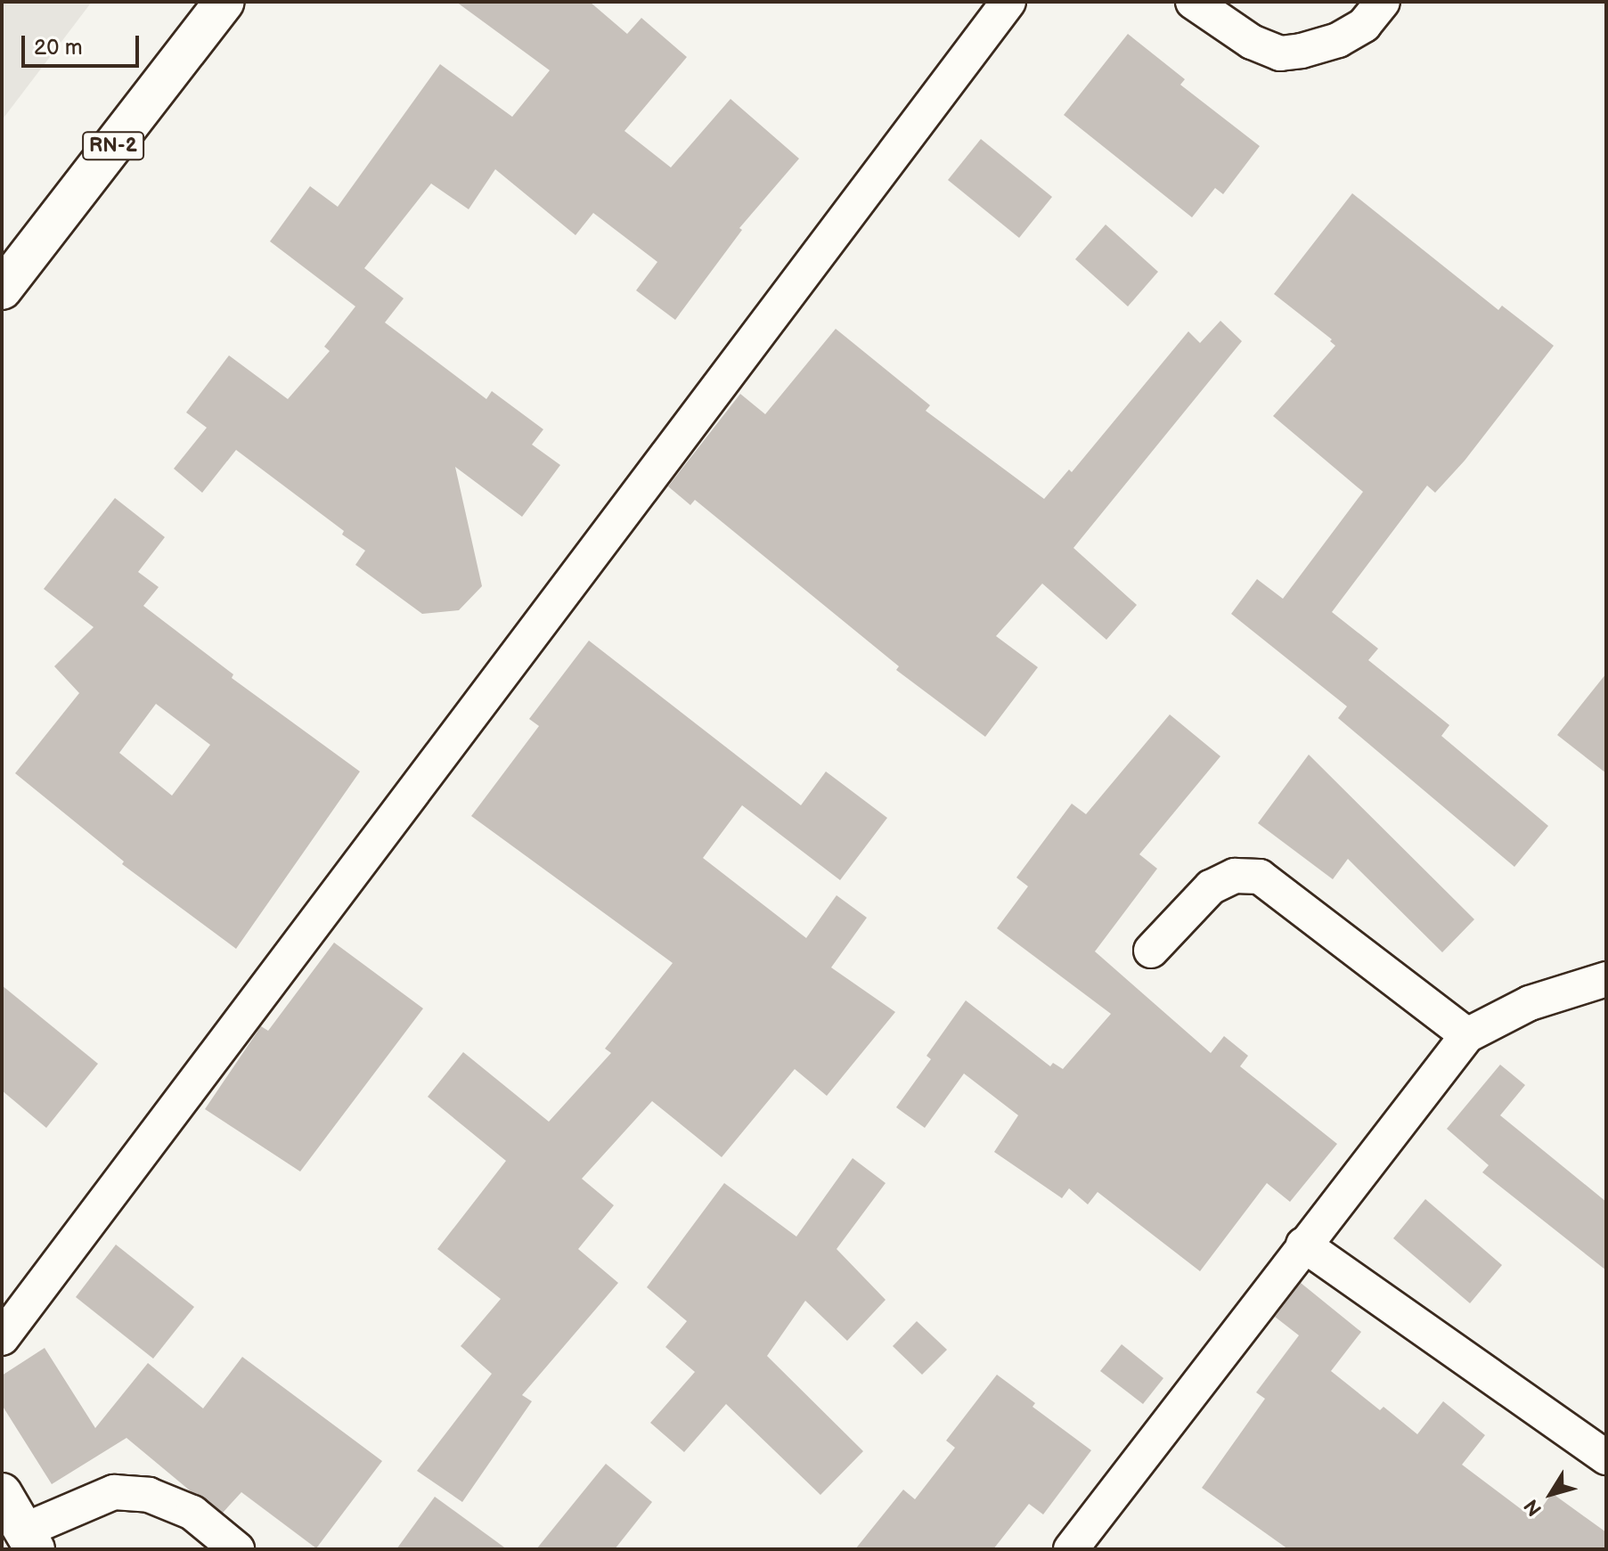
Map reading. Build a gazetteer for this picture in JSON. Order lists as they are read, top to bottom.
{
  "streets": {
    "main road": ["RN-2"]
  },
  "scale_bar": "20 m",
  "north": "bottom left"
}
